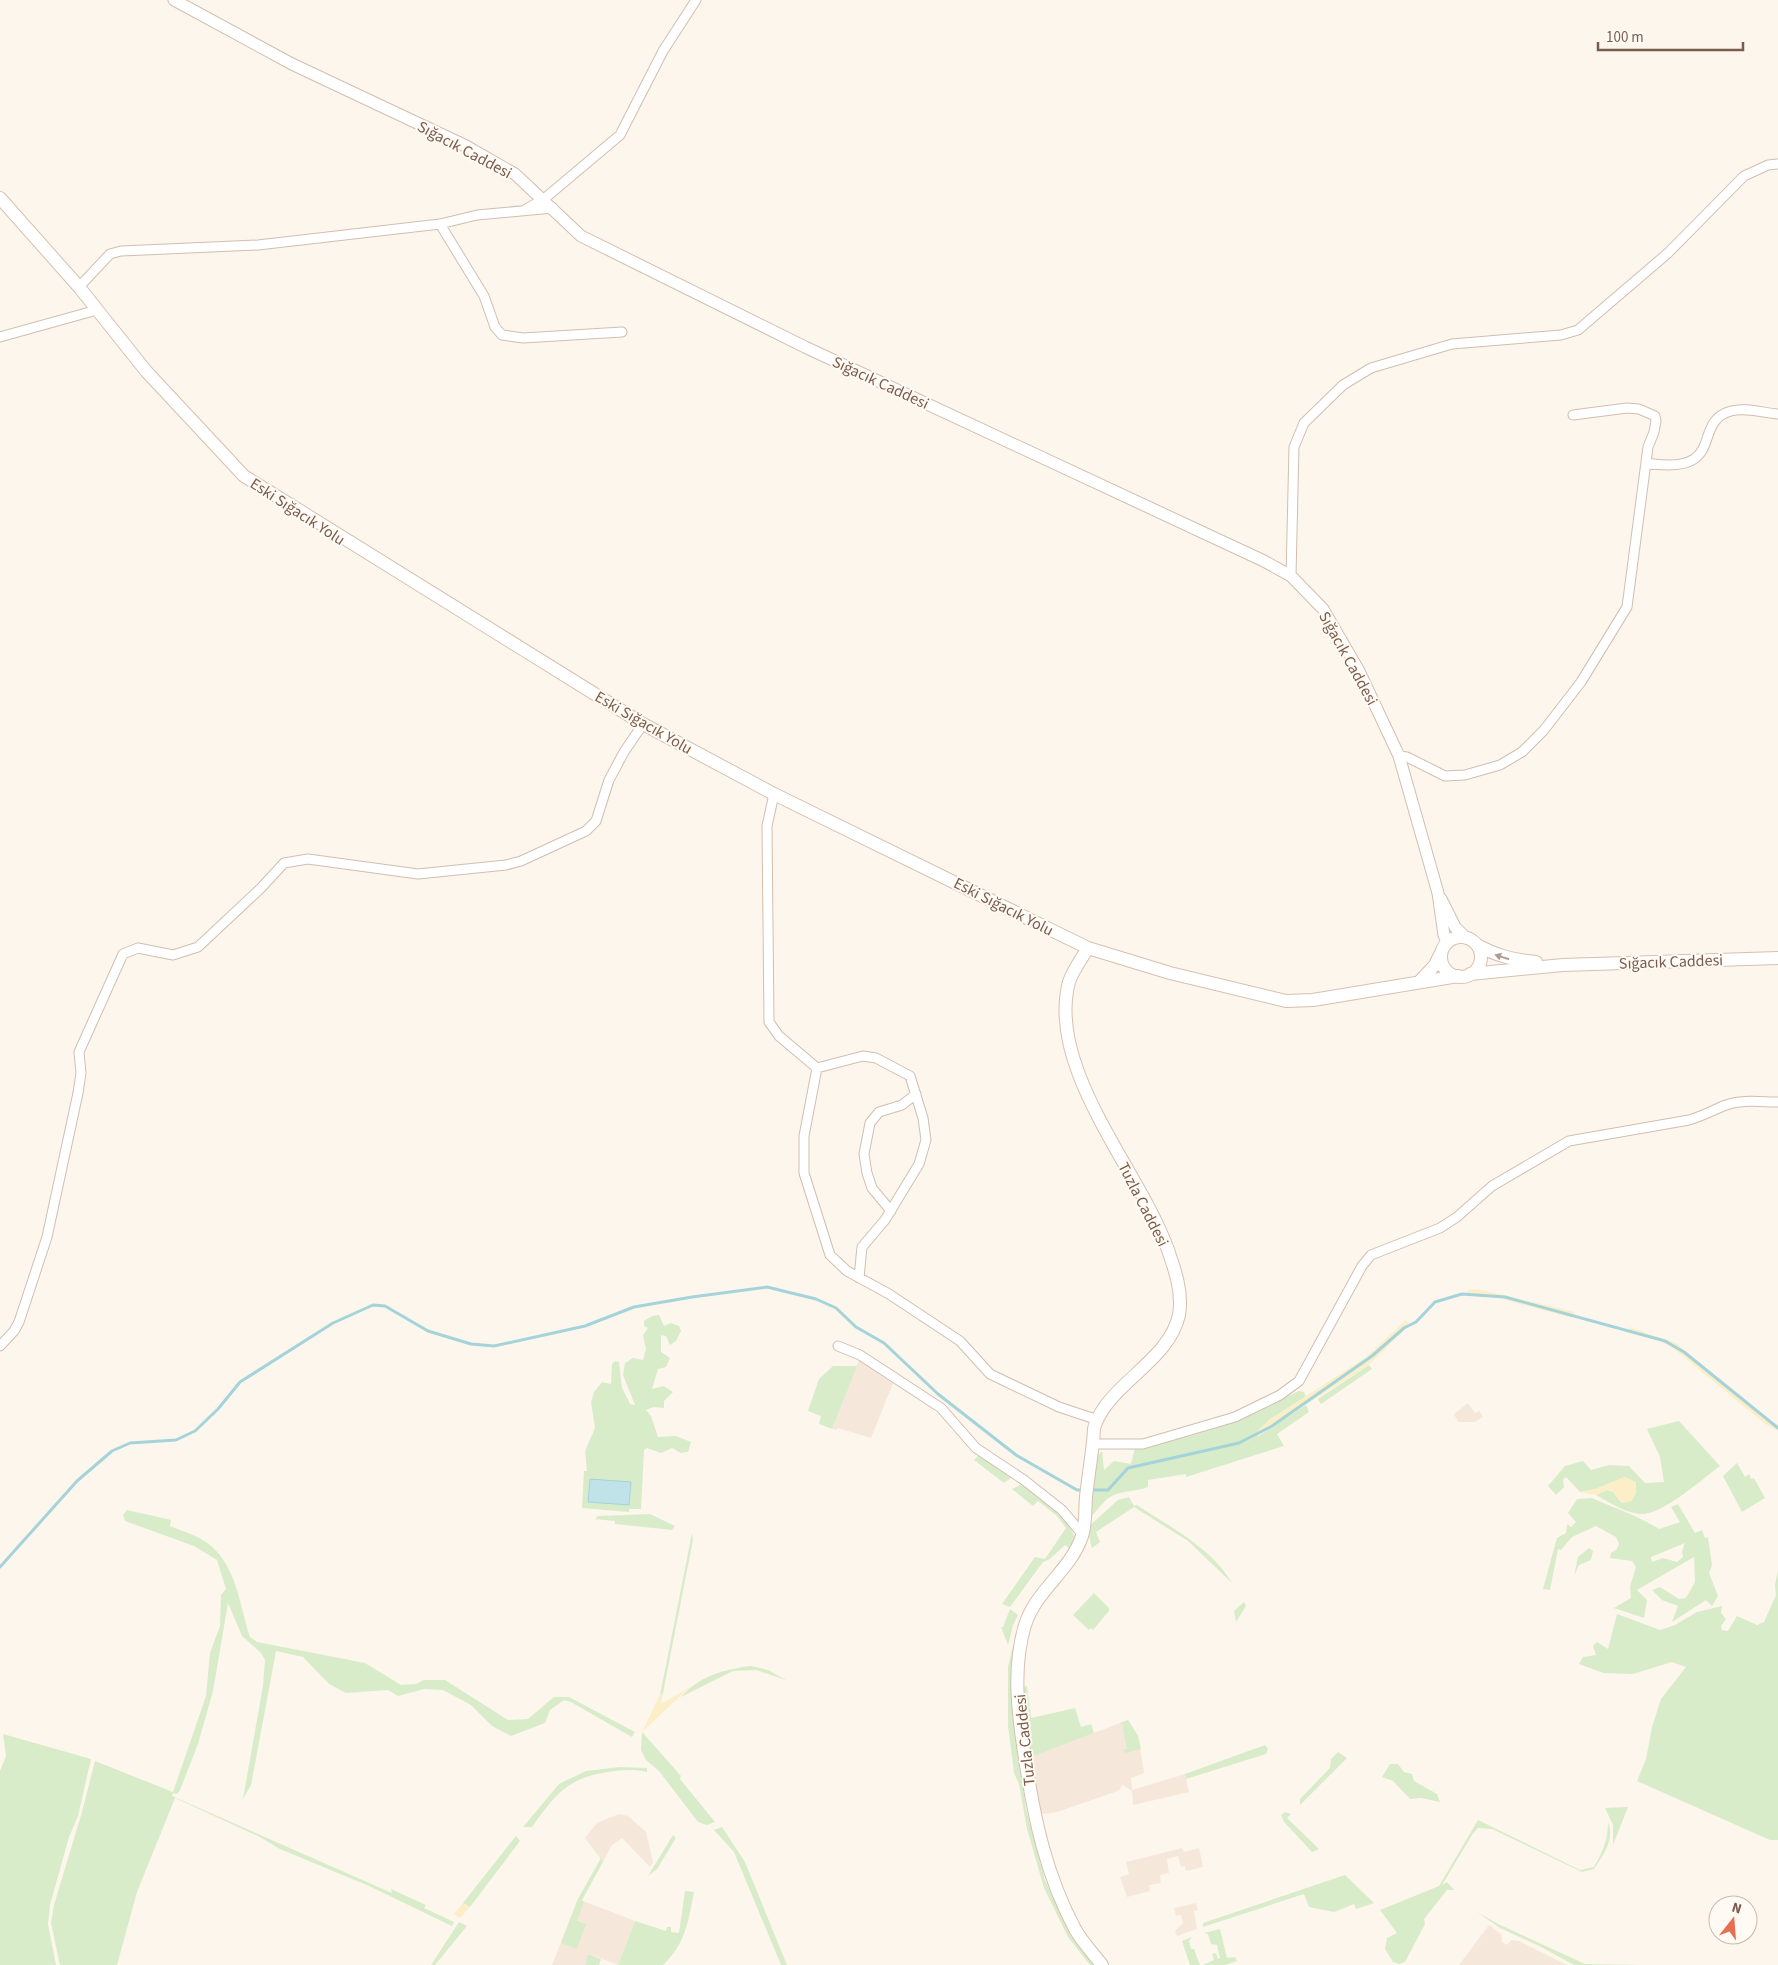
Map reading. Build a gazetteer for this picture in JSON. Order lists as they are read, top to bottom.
{
  "streets": {
    "main road": ["Sığacık Caddesi", "Eski Sığacık Yolu", "Tuzla Caddesi"]
  },
  "crossings": [
    ["Sığacık Caddesi", "Eski Sığacık Yolu"],
    ["Eski Sığacık Yolu", "Tuzla Caddesi"]
  ],
  "scale_bar": "100 m",
  "north": "top"
}
